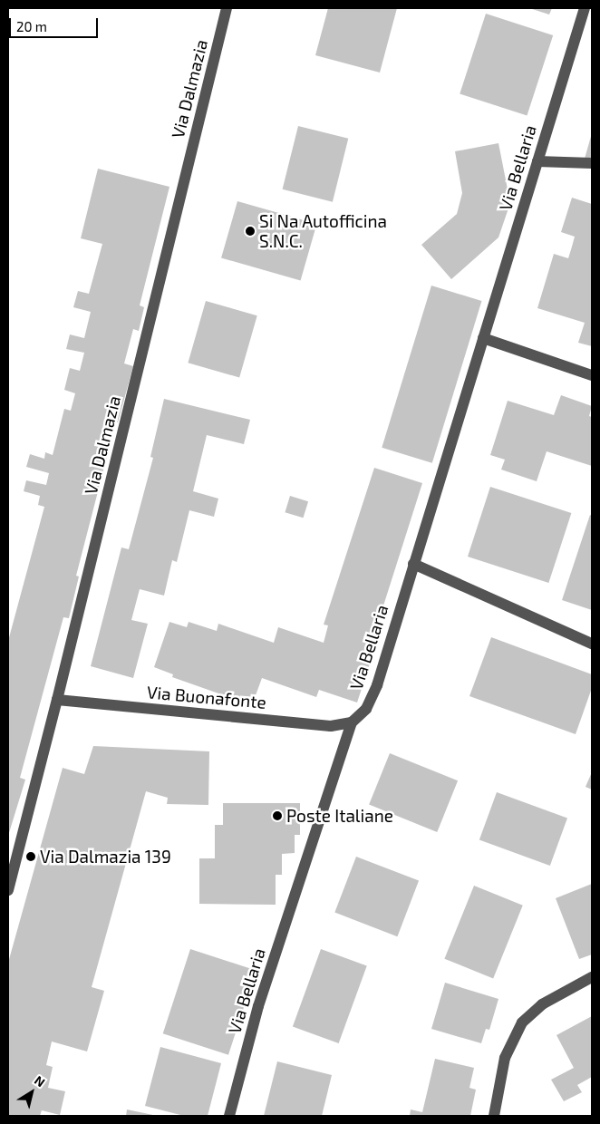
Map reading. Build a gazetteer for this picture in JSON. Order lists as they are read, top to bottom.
{
  "streets": {
    "street": ["Via Dalmazia", "Via Bellaria", "Via Buonafonte"]
  },
  "crossings": [
    ["Via Dalmazia", "Via Buonafonte"],
    ["Via Bellaria", "Via Buonafonte"]
  ],
  "places": ["Si Na Autofficina S.N.C.", "Poste Italiane", "Via Dalmazia 139"],
  "scale_bar": "20 m",
  "north": "top right"
}
